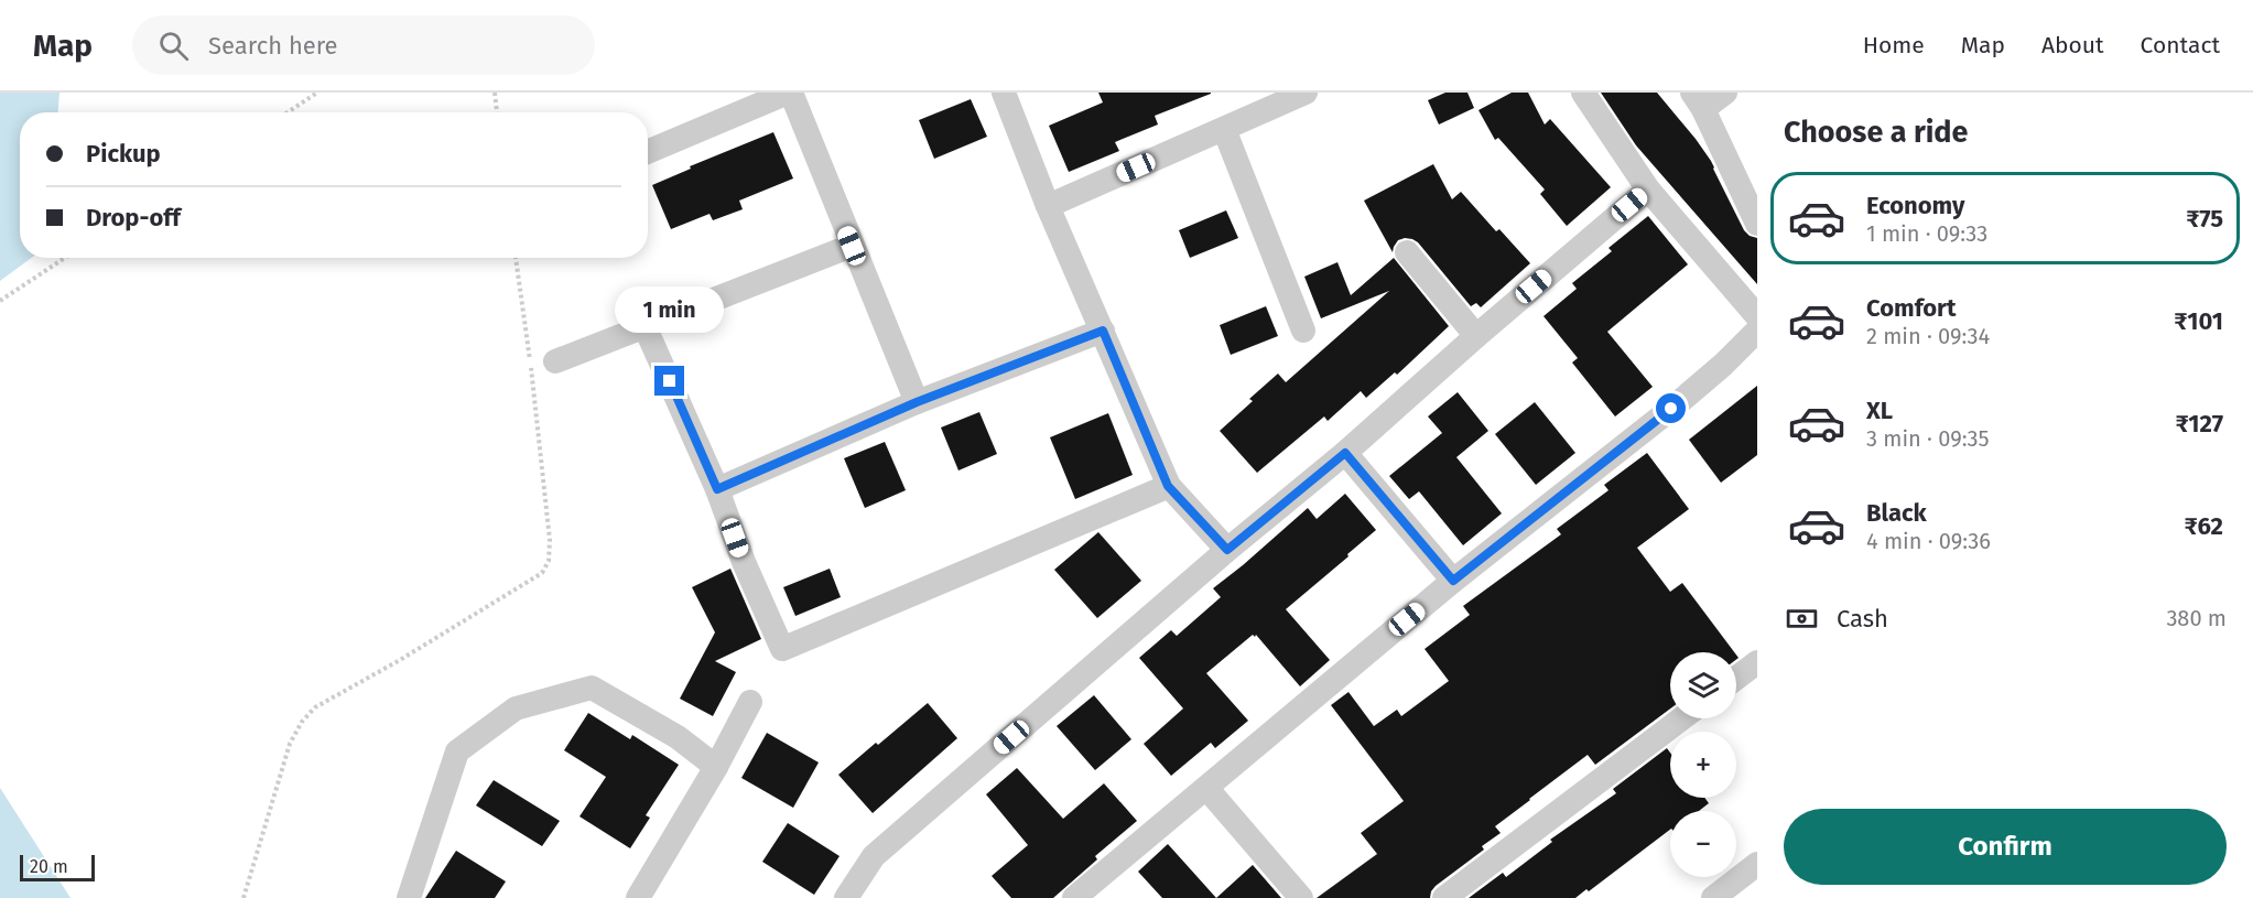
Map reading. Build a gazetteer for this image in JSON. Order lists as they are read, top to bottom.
{
  "scale_bar": "20 m",
  "page": {
    "header": "Map",
    "search": "Search here",
    "nav": [
      "Home",
      "Map",
      "About",
      "Contact"
    ],
    "heading": "Choose a ride",
    "banner": ["Pickup", "Drop-off"],
    "list": [
      {
        "name": "Economy",
        "note": "1 min · 09:33",
        "value": "₹75"
      },
      {
        "name": "Comfort",
        "note": "2 min · 09:34",
        "value": "₹101"
      },
      {
        "name": "XL",
        "note": "3 min · 09:35",
        "value": "₹127"
      },
      {
        "name": "Black",
        "note": "4 min · 09:36",
        "value": "₹62"
      }
    ],
    "bubble": "1 min",
    "pay": ["Cash", "380 m"],
    "map_buttons": ["+", "−"],
    "buttons": "Confirm",
    "scale": "20 m"
  }
}
